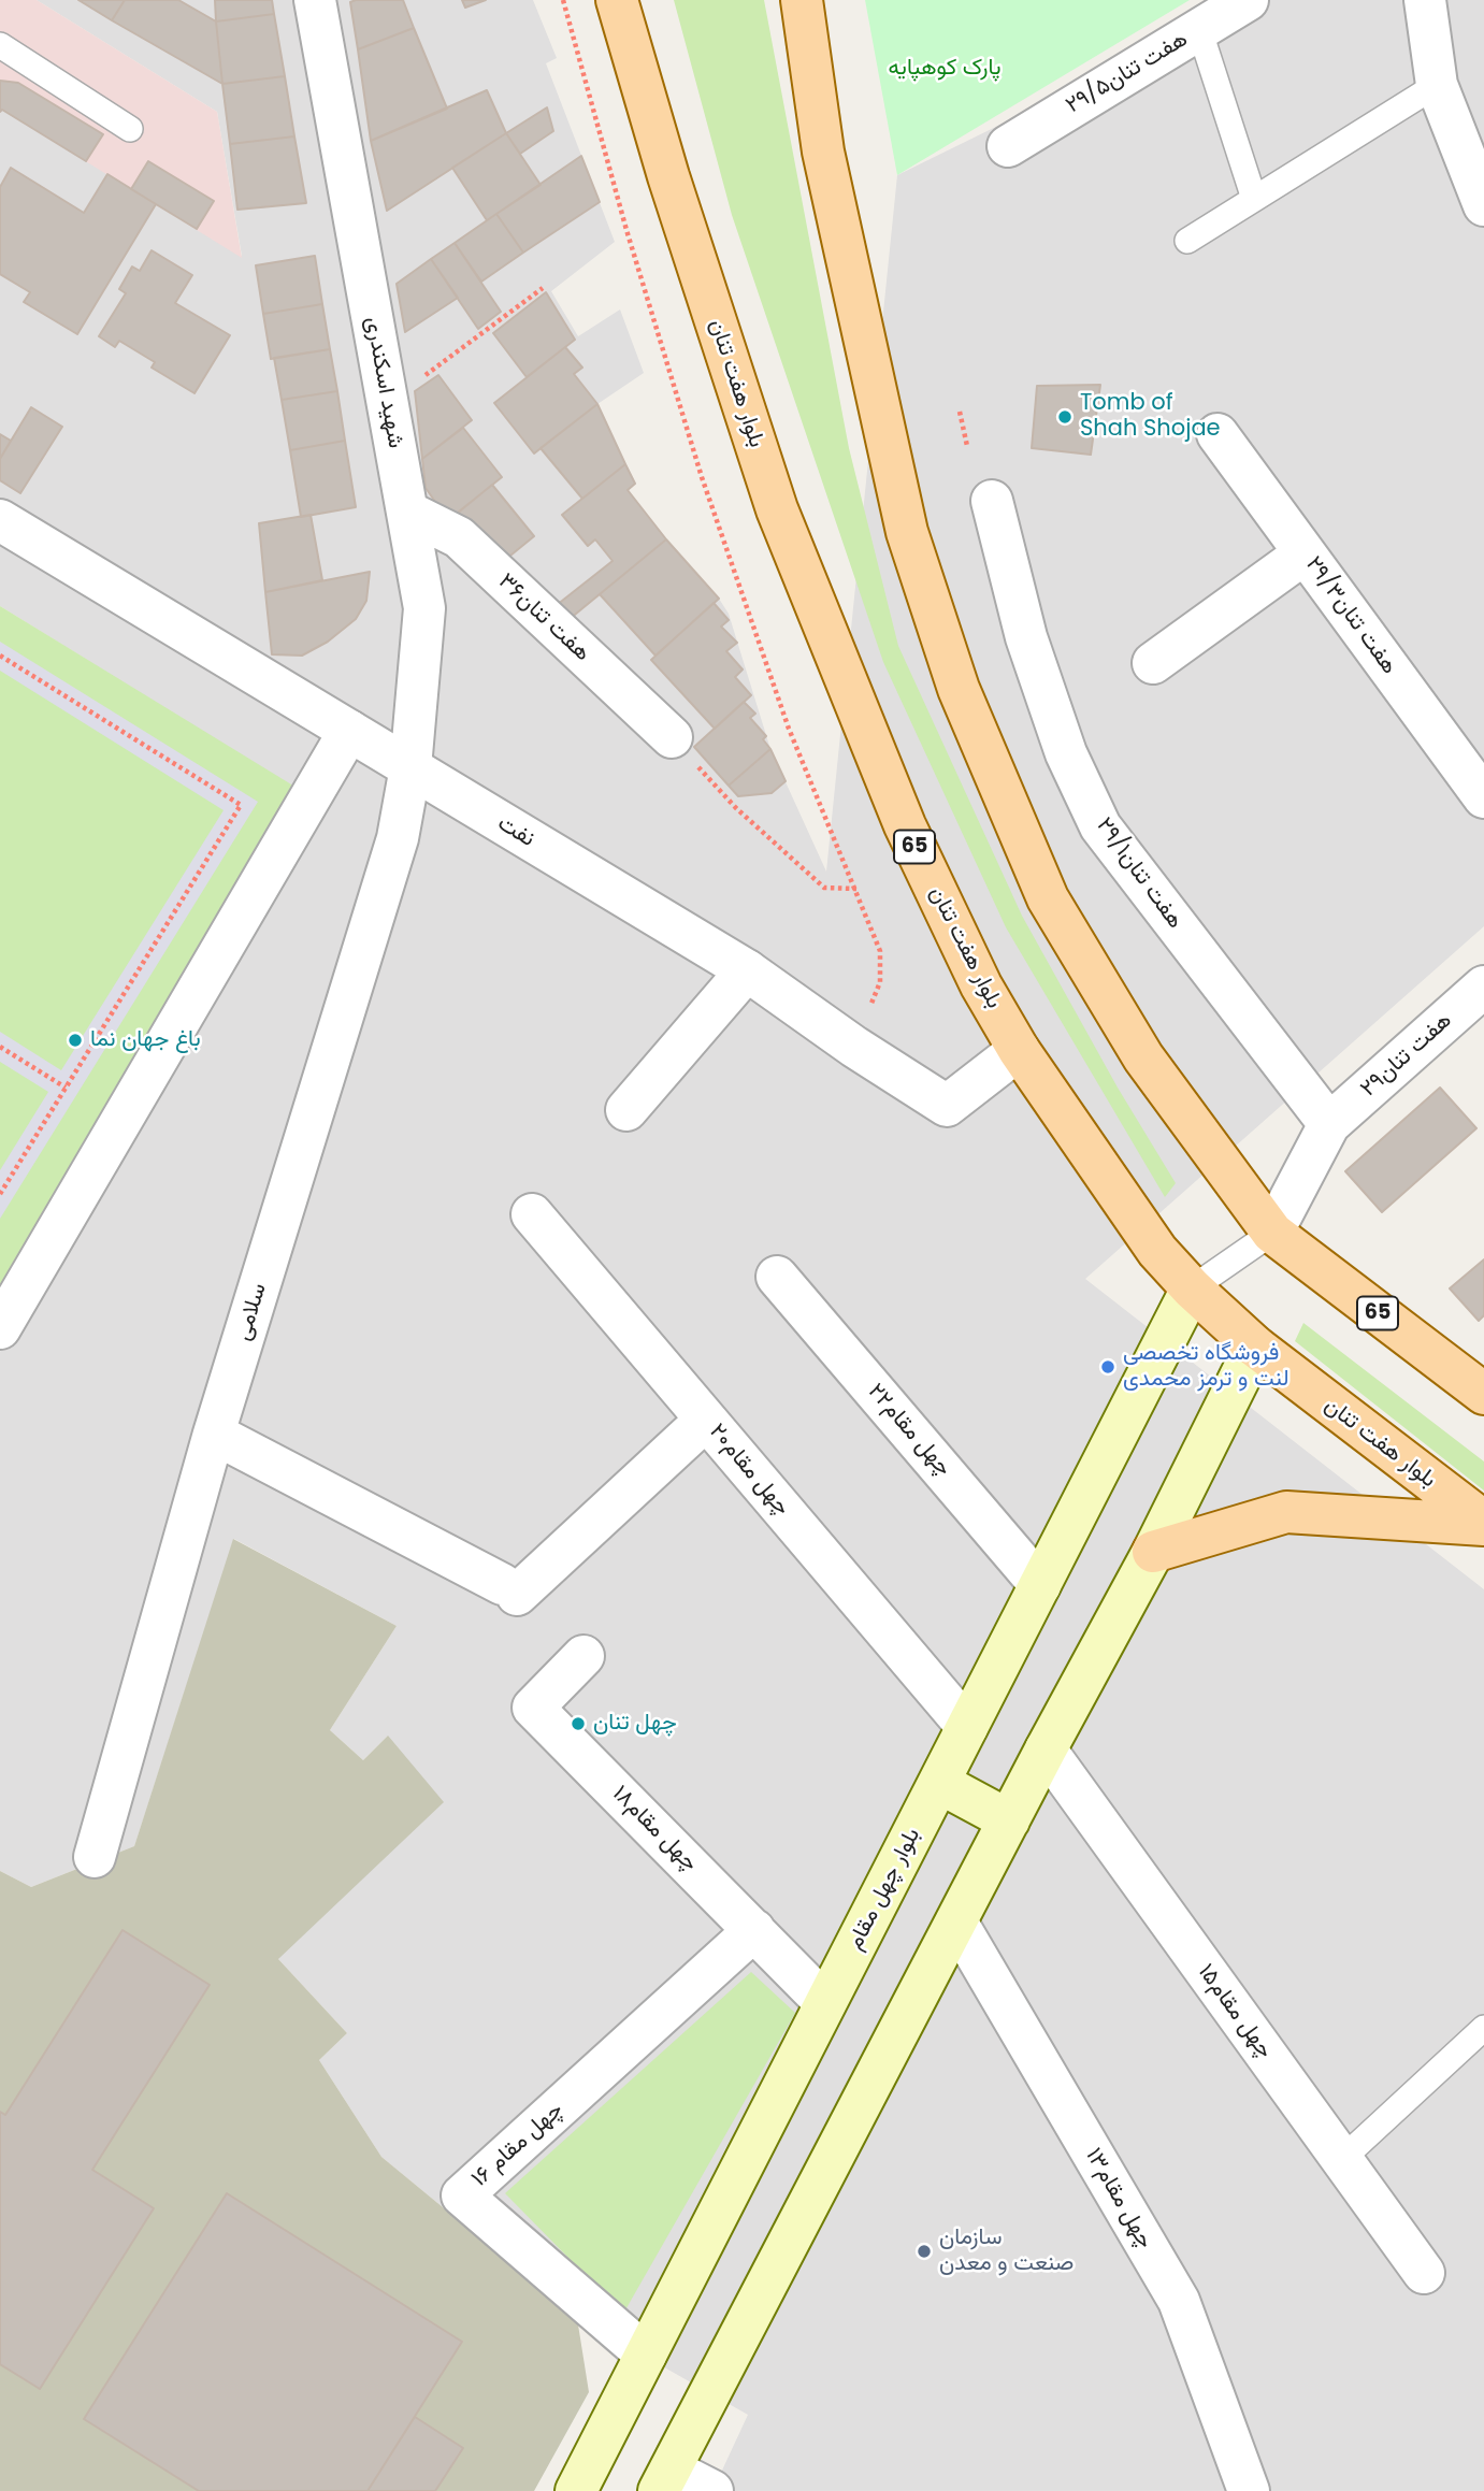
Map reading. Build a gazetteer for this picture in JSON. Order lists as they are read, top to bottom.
{
  "streets": {
    "main road": ["بلوار هفت تنان", "65", "بلوار چهل مقام"],
    "street": [
      "۲۹/۵هفت تنان",
      "شهید اسکندری",
      "۲۹/۳هفت تنان",
      "هفت تنان۳۶",
      "نفت",
      "۲۹/۱هفت تنان",
      "هفت تنان۲۹",
      "سلامی",
      "چهل مقام۲۲",
      "چهل مقام۲۰",
      "۱۸چهل مقام",
      "چهل مقام۱۵",
      "چهل مقام ۱۶",
      "چهل مقام۱۳"
    ]
  },
  "crossings": [
    ["شهید اسکندری", "هفت تنان۳۶"],
    ["شهید اسکندری", "نفت"],
    ["شهید اسکندری", "سلامی"],
    ["بلوار هفت تنان", "نفت"],
    ["بلوار هفت تنان", "بلوار چهل مقام"],
    ["نفت", "سلامی"],
    ["۲۹/۱هفت تنان", "هفت تنان۲۹"],
    ["چهل مقام۲۲", "بلوار چهل مقام"],
    ["چهل مقام۲۰", "بلوار چهل مقام"],
    ["۱۸چهل مقام", "بلوار چهل مقام"],
    ["۱۸چهل مقام", "چهل مقام ۱۶"],
    ["بلوار چهل مقام", "چهل مقام ۱۶"]
  ],
  "parks": ["پارک کوهپایه"],
  "places": [
    "Tomb of Shah Shojae",
    "باغ جهان نما",
    "فروشگاه تخصصی لنت و ترمز محمدی",
    "چهل تنان",
    "سازمان صنعت و معدن"
  ]
}
